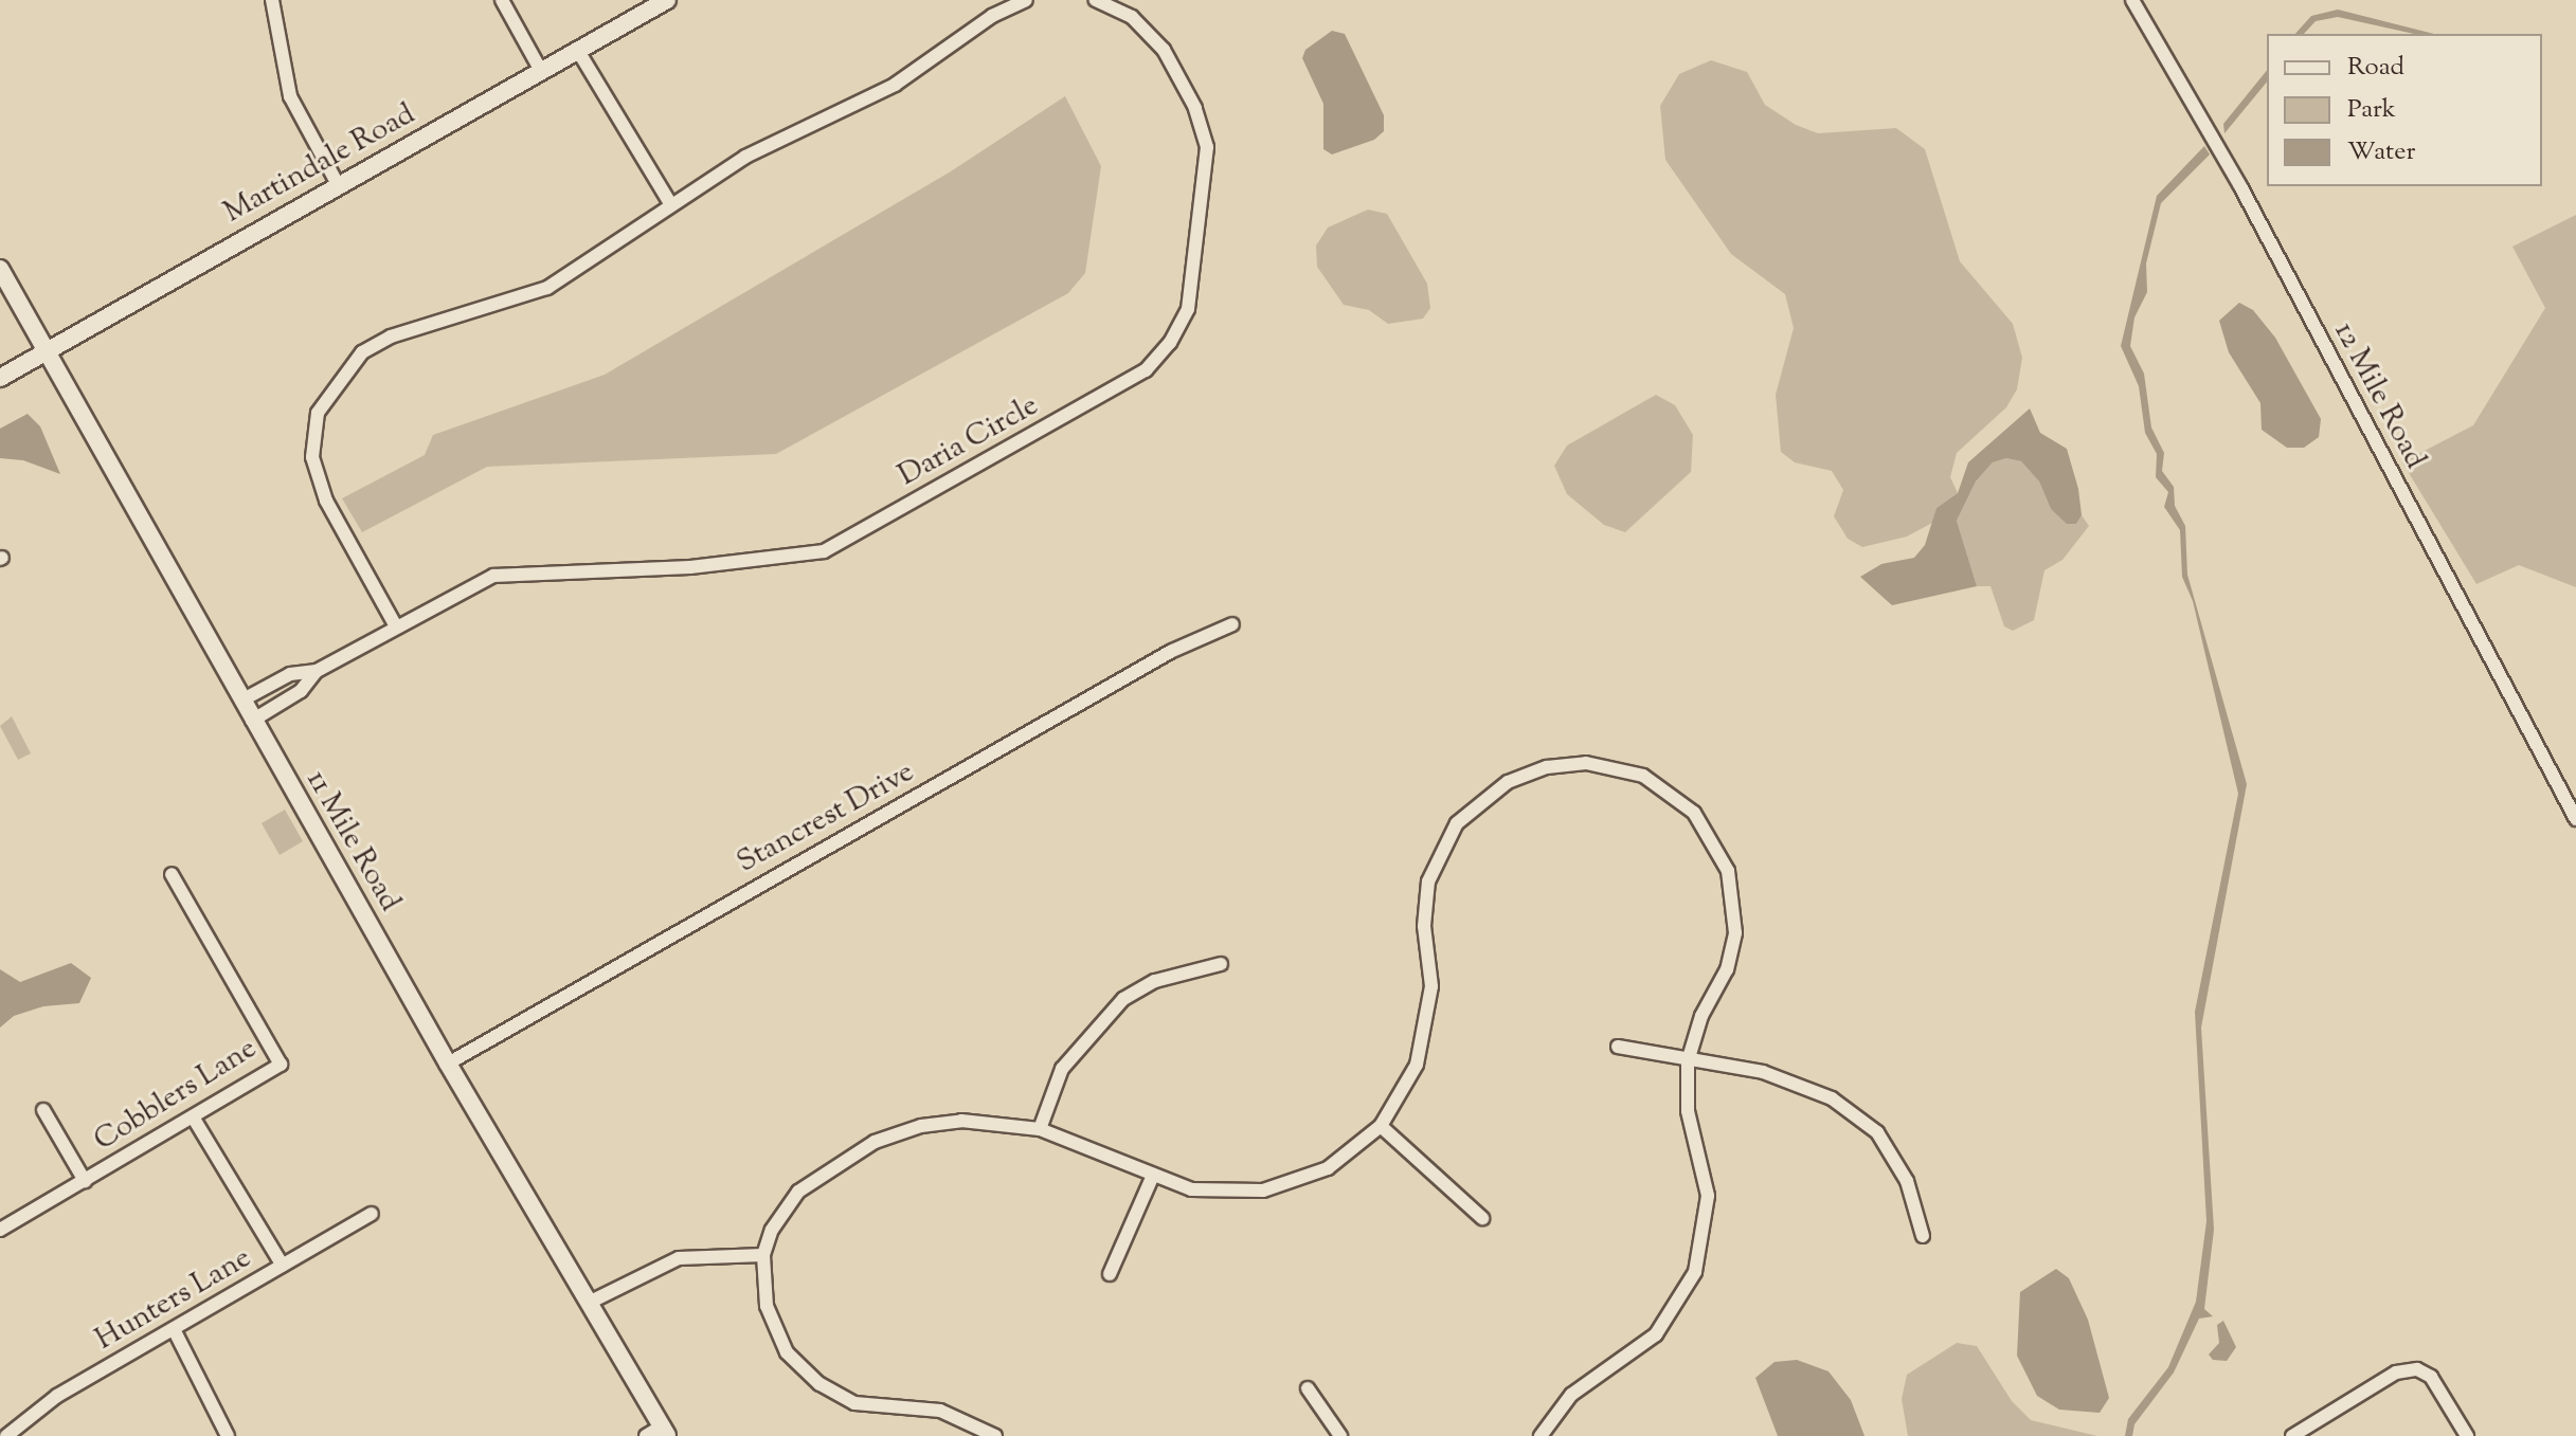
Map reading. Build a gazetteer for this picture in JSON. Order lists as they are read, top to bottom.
{
  "streets": {
    "street": [
      "Martindale Road",
      "12 Mile Road",
      "Daria Circle",
      "Stancrest Drive",
      "11 Mile Road",
      "Cobblers Lane",
      "Hunters Lane"
    ]
  },
  "crossings": [
    ["Martindale Road", "11 Mile Road"],
    ["Daria Circle", "11 Mile Road"],
    ["Stancrest Drive", "11 Mile Road"]
  ],
  "legend": ["Road", "Park", "Water"]
}
